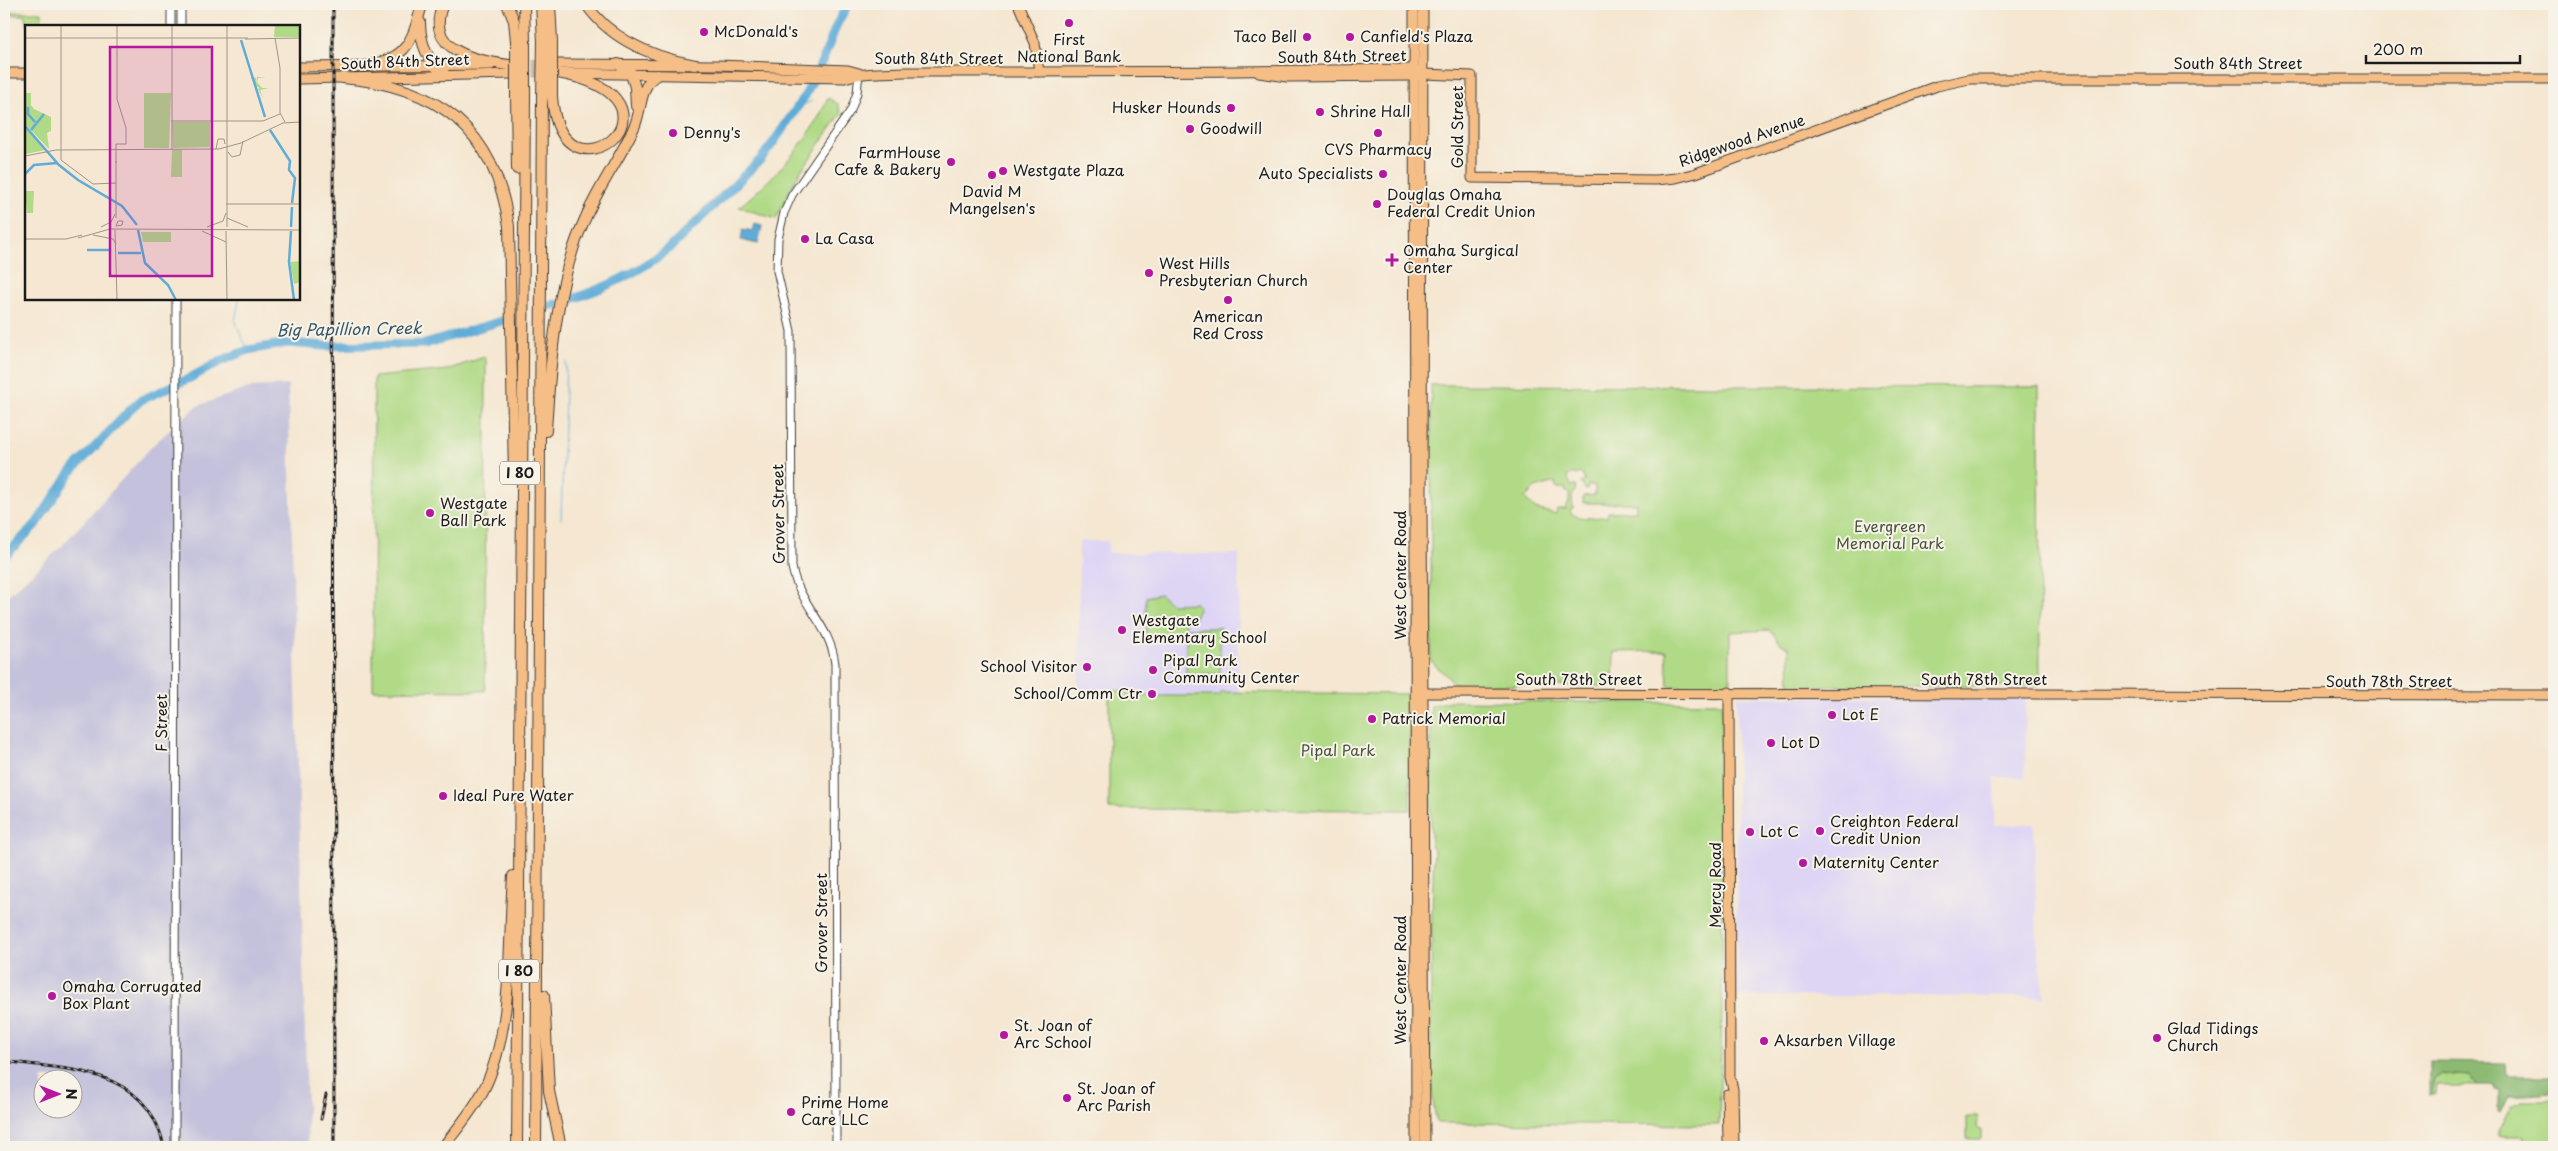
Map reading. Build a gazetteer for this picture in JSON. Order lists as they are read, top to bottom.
{
  "streets": {
    "highway": ["I 80"],
    "main road": [
      "South 84th Street",
      "Gold Street",
      "Ridgewood Avenue",
      "West Center Road",
      "South 78th Street",
      "Mercy Road"
    ],
    "street": ["Grover Street", "F Street"]
  },
  "crossings": [
    ["South 84th Street", "Gold Street"],
    ["South 84th Street", "Ridgewood Avenue"],
    ["South 84th Street", "Grover Street"],
    ["South 84th Street", "West Center Road"],
    ["Gold Street", "Ridgewood Avenue"],
    ["West Center Road", "South 78th Street"],
    ["South 78th Street", "Mercy Road"]
  ],
  "water": ["Big Papillion Creek"],
  "parks": ["Evergreen Memorial Park", "Pipal Park"],
  "places": {
    "other": [
      "First National Bank",
      "McDonald's",
      "Taco Bell",
      "Canfield's Plaza",
      "Husker Hounds",
      "Shrine Hall",
      "Goodwill",
      "Denny's",
      "CVS Pharmacy",
      "FarmHouse Cafe & Bakery",
      "Westgate Plaza",
      "Auto Specialists",
      "David M Mangelsen's",
      "Douglas Omaha Federal Credit Union",
      "La Casa",
      "West Hills Presbyterian Church",
      "American Red Cross",
      "Westgate Ball Park",
      "Westgate Elementary School",
      "School Visitor",
      "Pipal Park Community Center",
      "School/Comm Ctr",
      "Lot E",
      "Patrick Memorial",
      "Lot D",
      "Ideal Pure Water",
      "Creighton Federal Credit Union",
      "Lot C",
      "Maternity Center",
      "Omaha Corrugated Box Plant",
      "St. Joan of Arc School",
      "Glad Tidings Church",
      "Aksarben Village",
      "St. Joan of Arc Parish",
      "Prime Home Care LLC"
    ],
    "health": ["Omaha Surgical Center"]
  },
  "scale_bar": "200 m",
  "north": "right"
}
